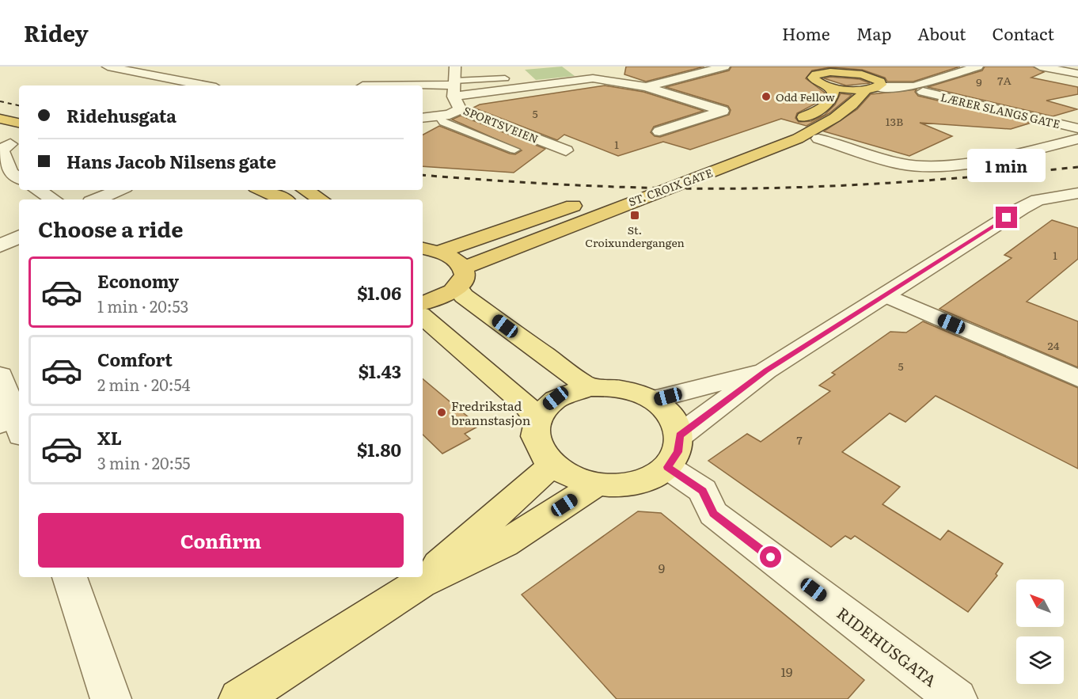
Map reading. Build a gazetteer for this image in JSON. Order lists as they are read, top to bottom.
{
  "streets": {
    "highway": ["ST. CROIX GATE"],
    "street": ["LÆRER SLANGS GATE", "SPORTSVEIEN", "RIDEHUSGATA"]
  },
  "places": {
    "other": ["Odd Fellow", "Fredrikstad brannstasjon"],
    "transit": ["St. Croixundergangen"]
  },
  "house_numbers": [
    "7A",
    "9",
    "5",
    "13B",
    "1",
    "1",
    "24",
    "5",
    "7",
    "9",
    "19"
  ],
  "north": "top left",
  "page": {
    "header": "Ridey",
    "nav": [
      "Home",
      "Map",
      "About",
      "Contact"
    ],
    "banner": ["Ridehusgata", "Hans Jacob Nilsens gate"],
    "bubble": "1 min",
    "heading": "Choose a ride",
    "list": [
      {
        "name": "Economy",
        "note": "1 min · 20:53",
        "value": "$1.06"
      },
      {
        "name": "Comfort",
        "note": "2 min · 20:54",
        "value": "$1.43"
      },
      {
        "name": "XL",
        "note": "3 min · 20:55",
        "value": "$1.80"
      }
    ],
    "buttons": "Confirm"
  }
}
